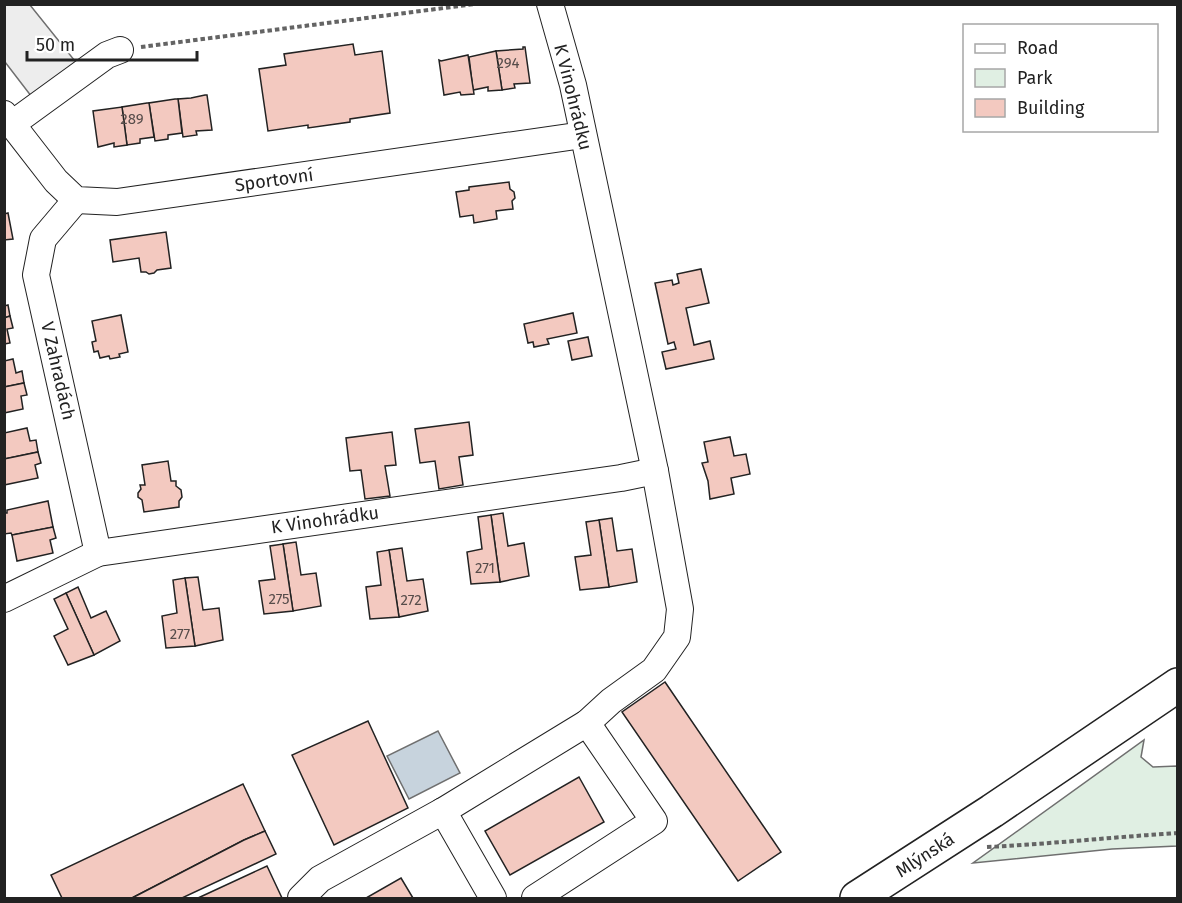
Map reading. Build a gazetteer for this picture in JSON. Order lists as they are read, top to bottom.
{
  "streets": {
    "main road": ["Mlýnská"],
    "street": ["K Vinohrádku", "Sportovní", "V Zahradách"]
  },
  "crossings": [
    ["K Vinohrádku", "Sportovní"],
    ["K Vinohrádku", "V Zahradách"],
    ["Sportovní", "V Zahradách"]
  ],
  "house_numbers": [
    "294",
    "289",
    "271",
    "275",
    "272",
    "277"
  ],
  "legend": ["Road", "Park", "Building"],
  "scale_bar": "50 m"
}
